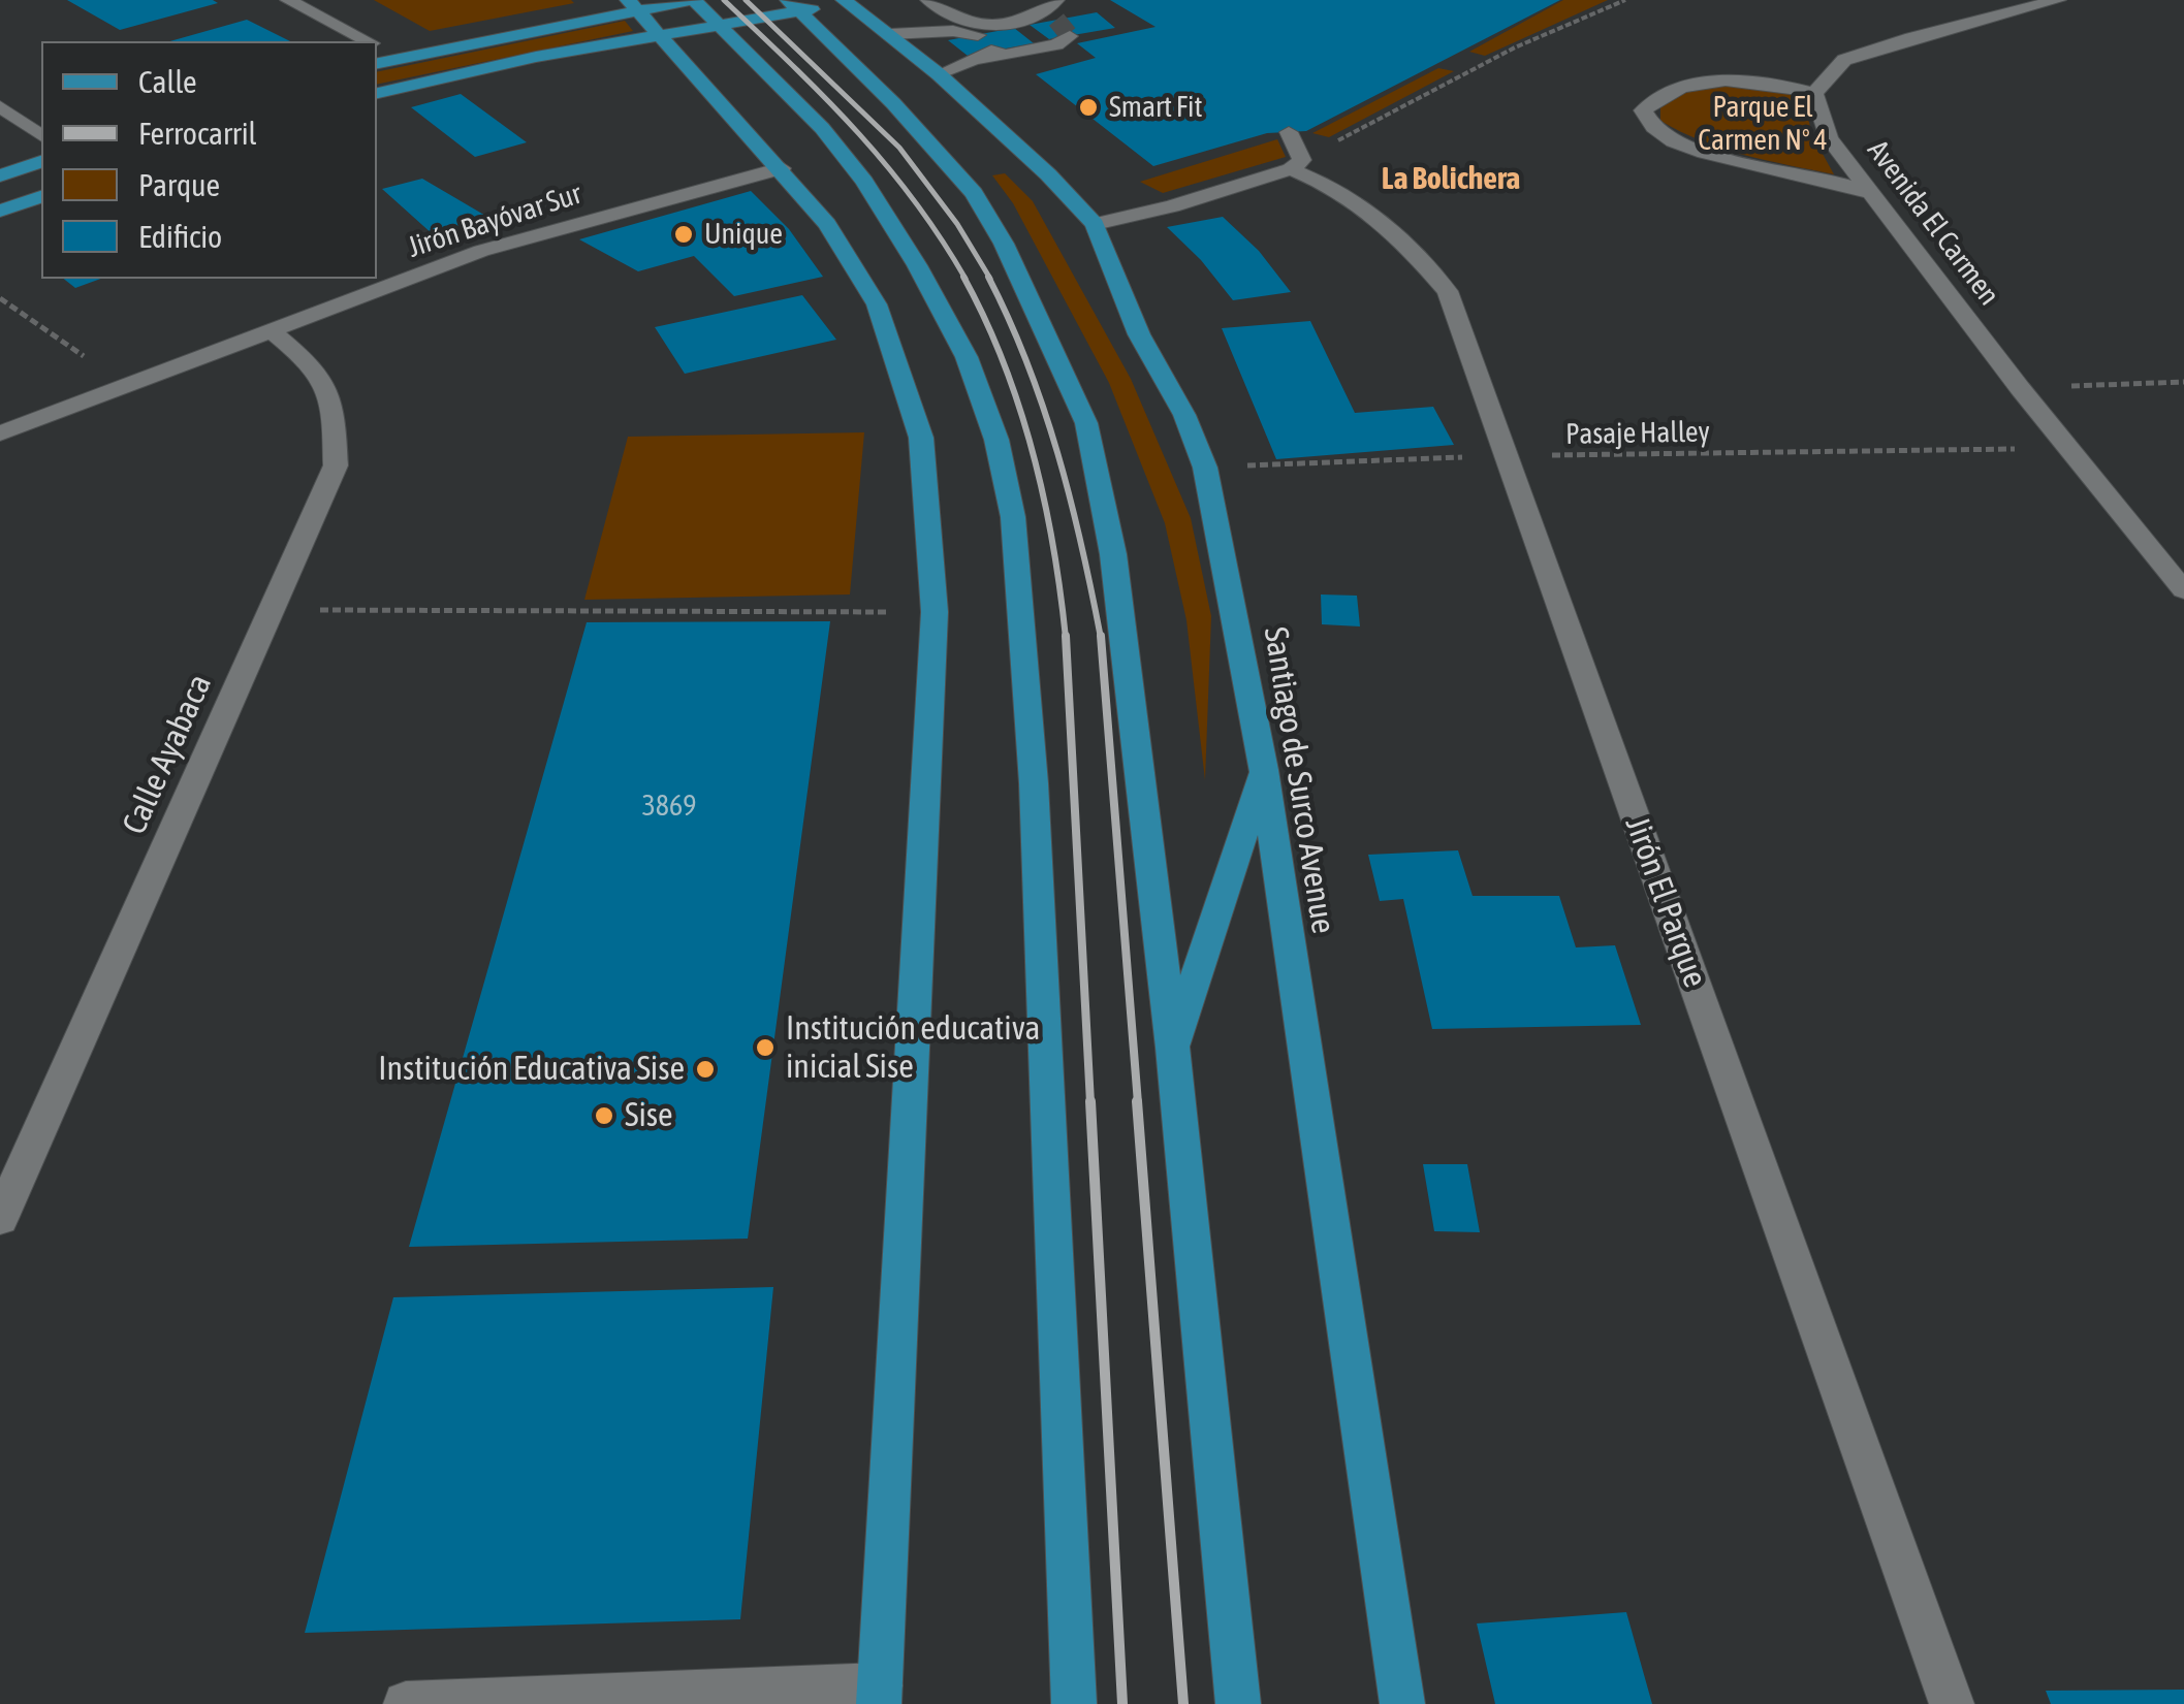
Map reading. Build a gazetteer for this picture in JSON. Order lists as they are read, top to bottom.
{
  "streets": {
    "main road": ["Santiago de Surco Avenue"],
    "street": [
      "Jirón Bayóvar Sur",
      "Avenida El Carmen",
      "Calle Ayabaca",
      "Jirón El Parque"
    ],
    "path": ["Pasaje Halley"]
  },
  "crossings": [
    ["Jirón Bayóvar Sur", "Calle Ayabaca"],
    ["Avenida El Carmen", "Pasaje Halley"],
    ["Pasaje Halley", "Santiago de Surco Avenue"],
    ["Pasaje Halley", "Jirón El Parque"]
  ],
  "districts": ["La Bolichera"],
  "parks": ["Parque El Carmen N° 4"],
  "places": [
    "Smart Fit",
    "Unique",
    "Institución educativa inicial Sise",
    "Institución Educativa Sise",
    "Sise"
  ],
  "house_numbers": ["3869"],
  "legend": [
    "Calle",
    "Ferrocarril",
    "Parque",
    "Edificio"
  ]
}
